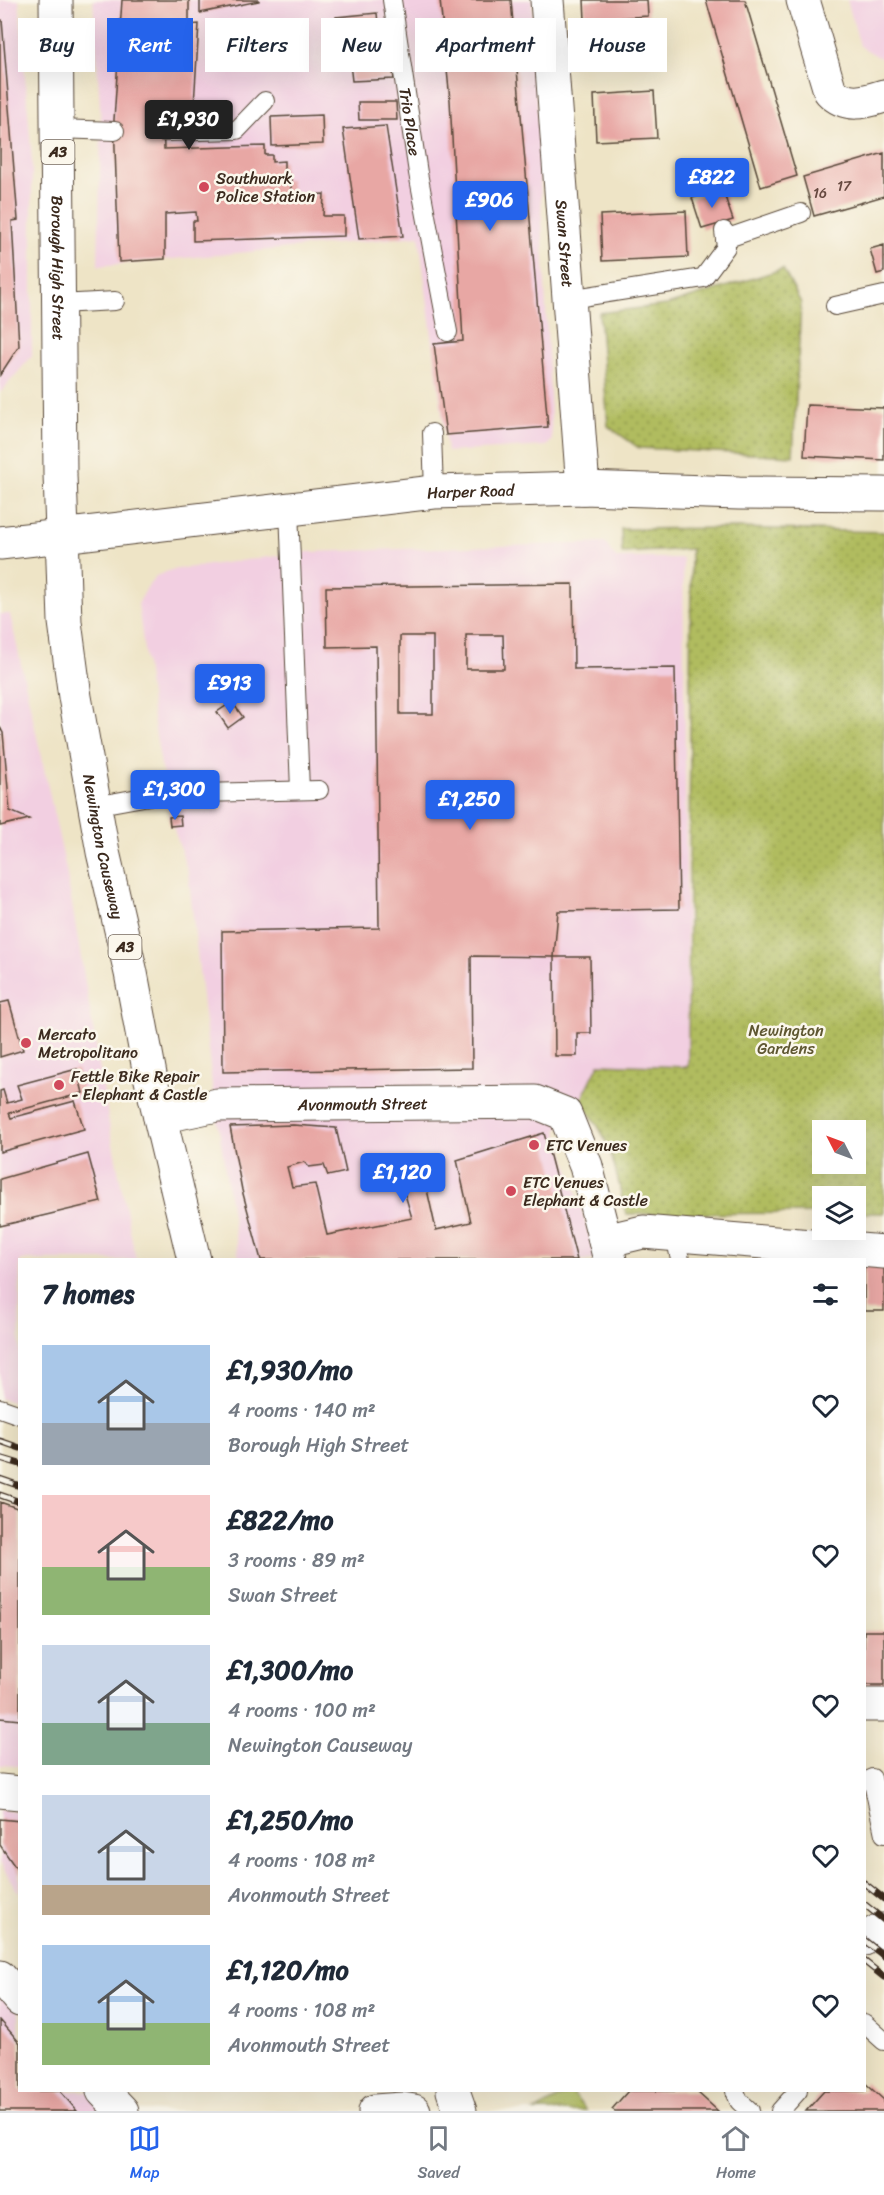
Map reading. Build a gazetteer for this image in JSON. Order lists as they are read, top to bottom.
{
  "streets": {
    "main road": [
      "A3",
      "Swan Street",
      "Borough High Street",
      "Harper Road",
      "Newington Causeway",
      "Avonmouth Street"
    ],
    "lane": ["Trio Place"]
  },
  "crossings": [
    ["Swan Street", "Harper Road"],
    ["Borough High Street", "Harper Road"],
    ["Borough High Street", "Newington Causeway"],
    ["Harper Road", "Newington Causeway"],
    ["Newington Causeway", "Avonmouth Street"]
  ],
  "parks": ["Newington Gardens"],
  "places": [
    "Southwark Police Station",
    "Mercato Metropolitano",
    "Fettle Bike Repair - Elephant & Castle",
    "ETC Venues",
    "ETC Venues Elephant & Castle"
  ],
  "house_numbers": ["17", "16"],
  "north": "top left",
  "page": {
    "chip": [
      "Buy",
      "Rent",
      "Filters",
      "New",
      "Apartment",
      "House"
    ],
    "price": [
      "£1,930",
      "£822",
      "£906",
      "£913",
      "£1,300",
      "£1,250",
      "£1,120"
    ],
    "heading": "7 homes",
    "list": [
      {
        "name": "£1,930/mo",
        "note": "4 rooms · 140 m² · Borough High Street"
      },
      {
        "name": "£822/mo",
        "note": "3 rooms · 89 m² · Swan Street"
      },
      {
        "name": "£1,300/mo",
        "note": "4 rooms · 100 m² · Newington Causeway"
      },
      {
        "name": "£1,250/mo",
        "note": "4 rooms · 108 m² · Avonmouth Street"
      },
      {
        "name": "£1,120/mo",
        "note": "4 rooms · 108 m² · Avonmouth Street"
      }
    ],
    "tabs": ["Map", "Saved", "Home"]
  }
}
